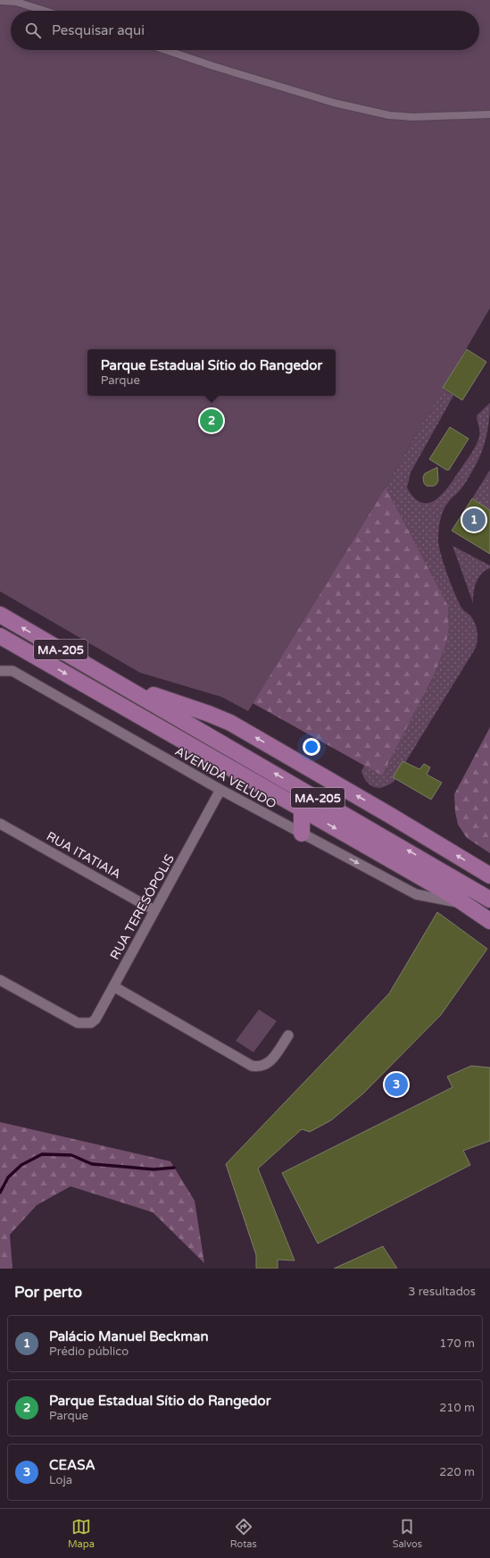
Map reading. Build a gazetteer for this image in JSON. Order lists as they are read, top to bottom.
{
  "streets": {
    "main road": ["MA-205"],
    "street": ["AVENIDA VELUDO", "RUA ITATIAIA", "RUA TERESÓPOLIS"]
  },
  "crossings": [
    ["MA-205", "AVENIDA VELUDO"],
    ["AVENIDA VELUDO", "RUA TERESÓPOLIS"],
    ["RUA ITATIAIA", "RUA TERESÓPOLIS"]
  ],
  "page": {
    "search": "Pesquisar aqui",
    "popup": ["Parque Estadual Sítio do Rangedor", "Parque"],
    "pins": ["2", "1", "3"],
    "heading": ["Por perto", "3 resultados"],
    "list": [
      {
        "mark": "1",
        "name": "Palácio Manuel Beckman",
        "note": "Prédio público",
        "value": "170 m"
      },
      {
        "mark": "2",
        "name": "Parque Estadual Sítio do Rangedor",
        "note": "Parque",
        "value": "210 m"
      },
      {
        "mark": "3",
        "name": "CEASA",
        "note": "Loja",
        "value": "220 m"
      }
    ],
    "nav": ["Mapa", "Rotas", "Salvos"]
  }
}
